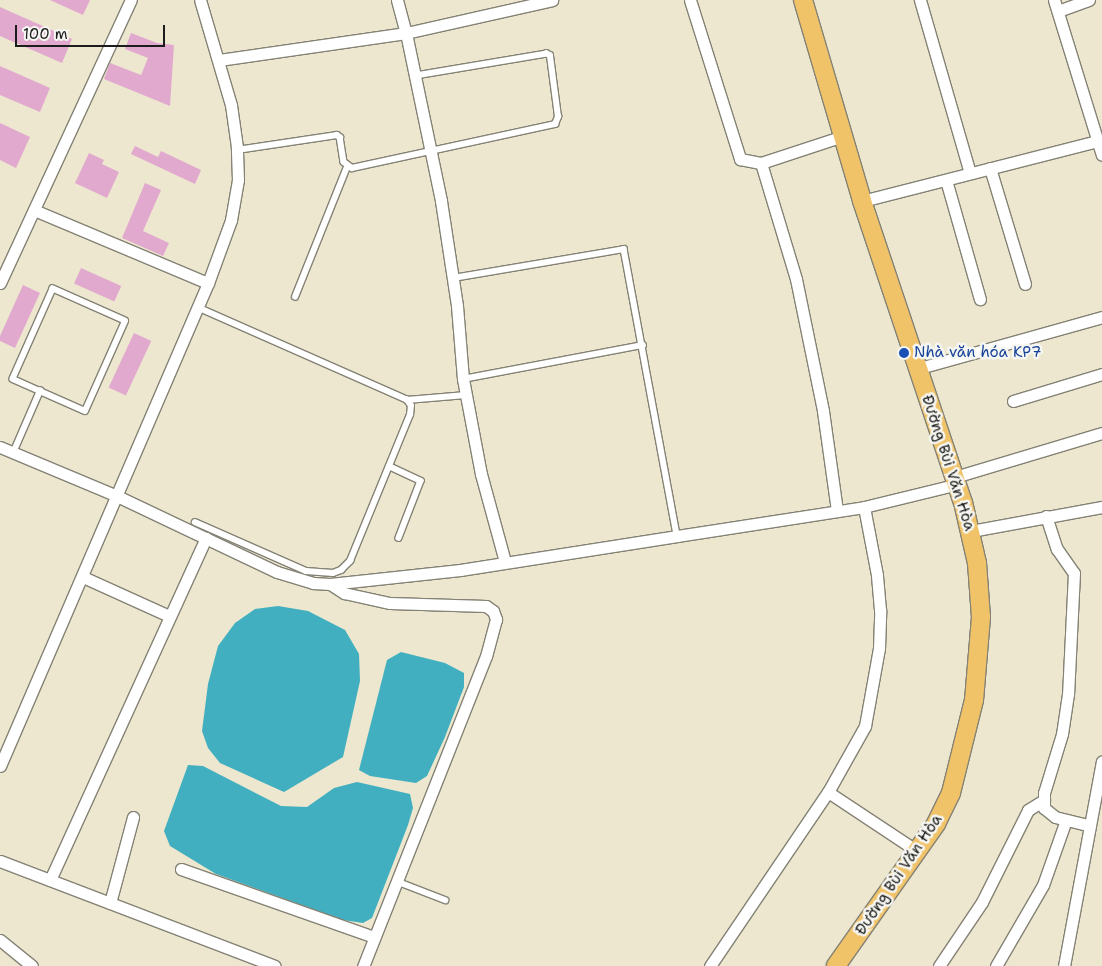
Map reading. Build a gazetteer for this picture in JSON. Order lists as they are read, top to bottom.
{
  "streets": {
    "main road": ["Đường Bùi Văn Hòa"]
  },
  "places": ["Nhà văn hóa KP7"],
  "scale_bar": "100 m"
}
